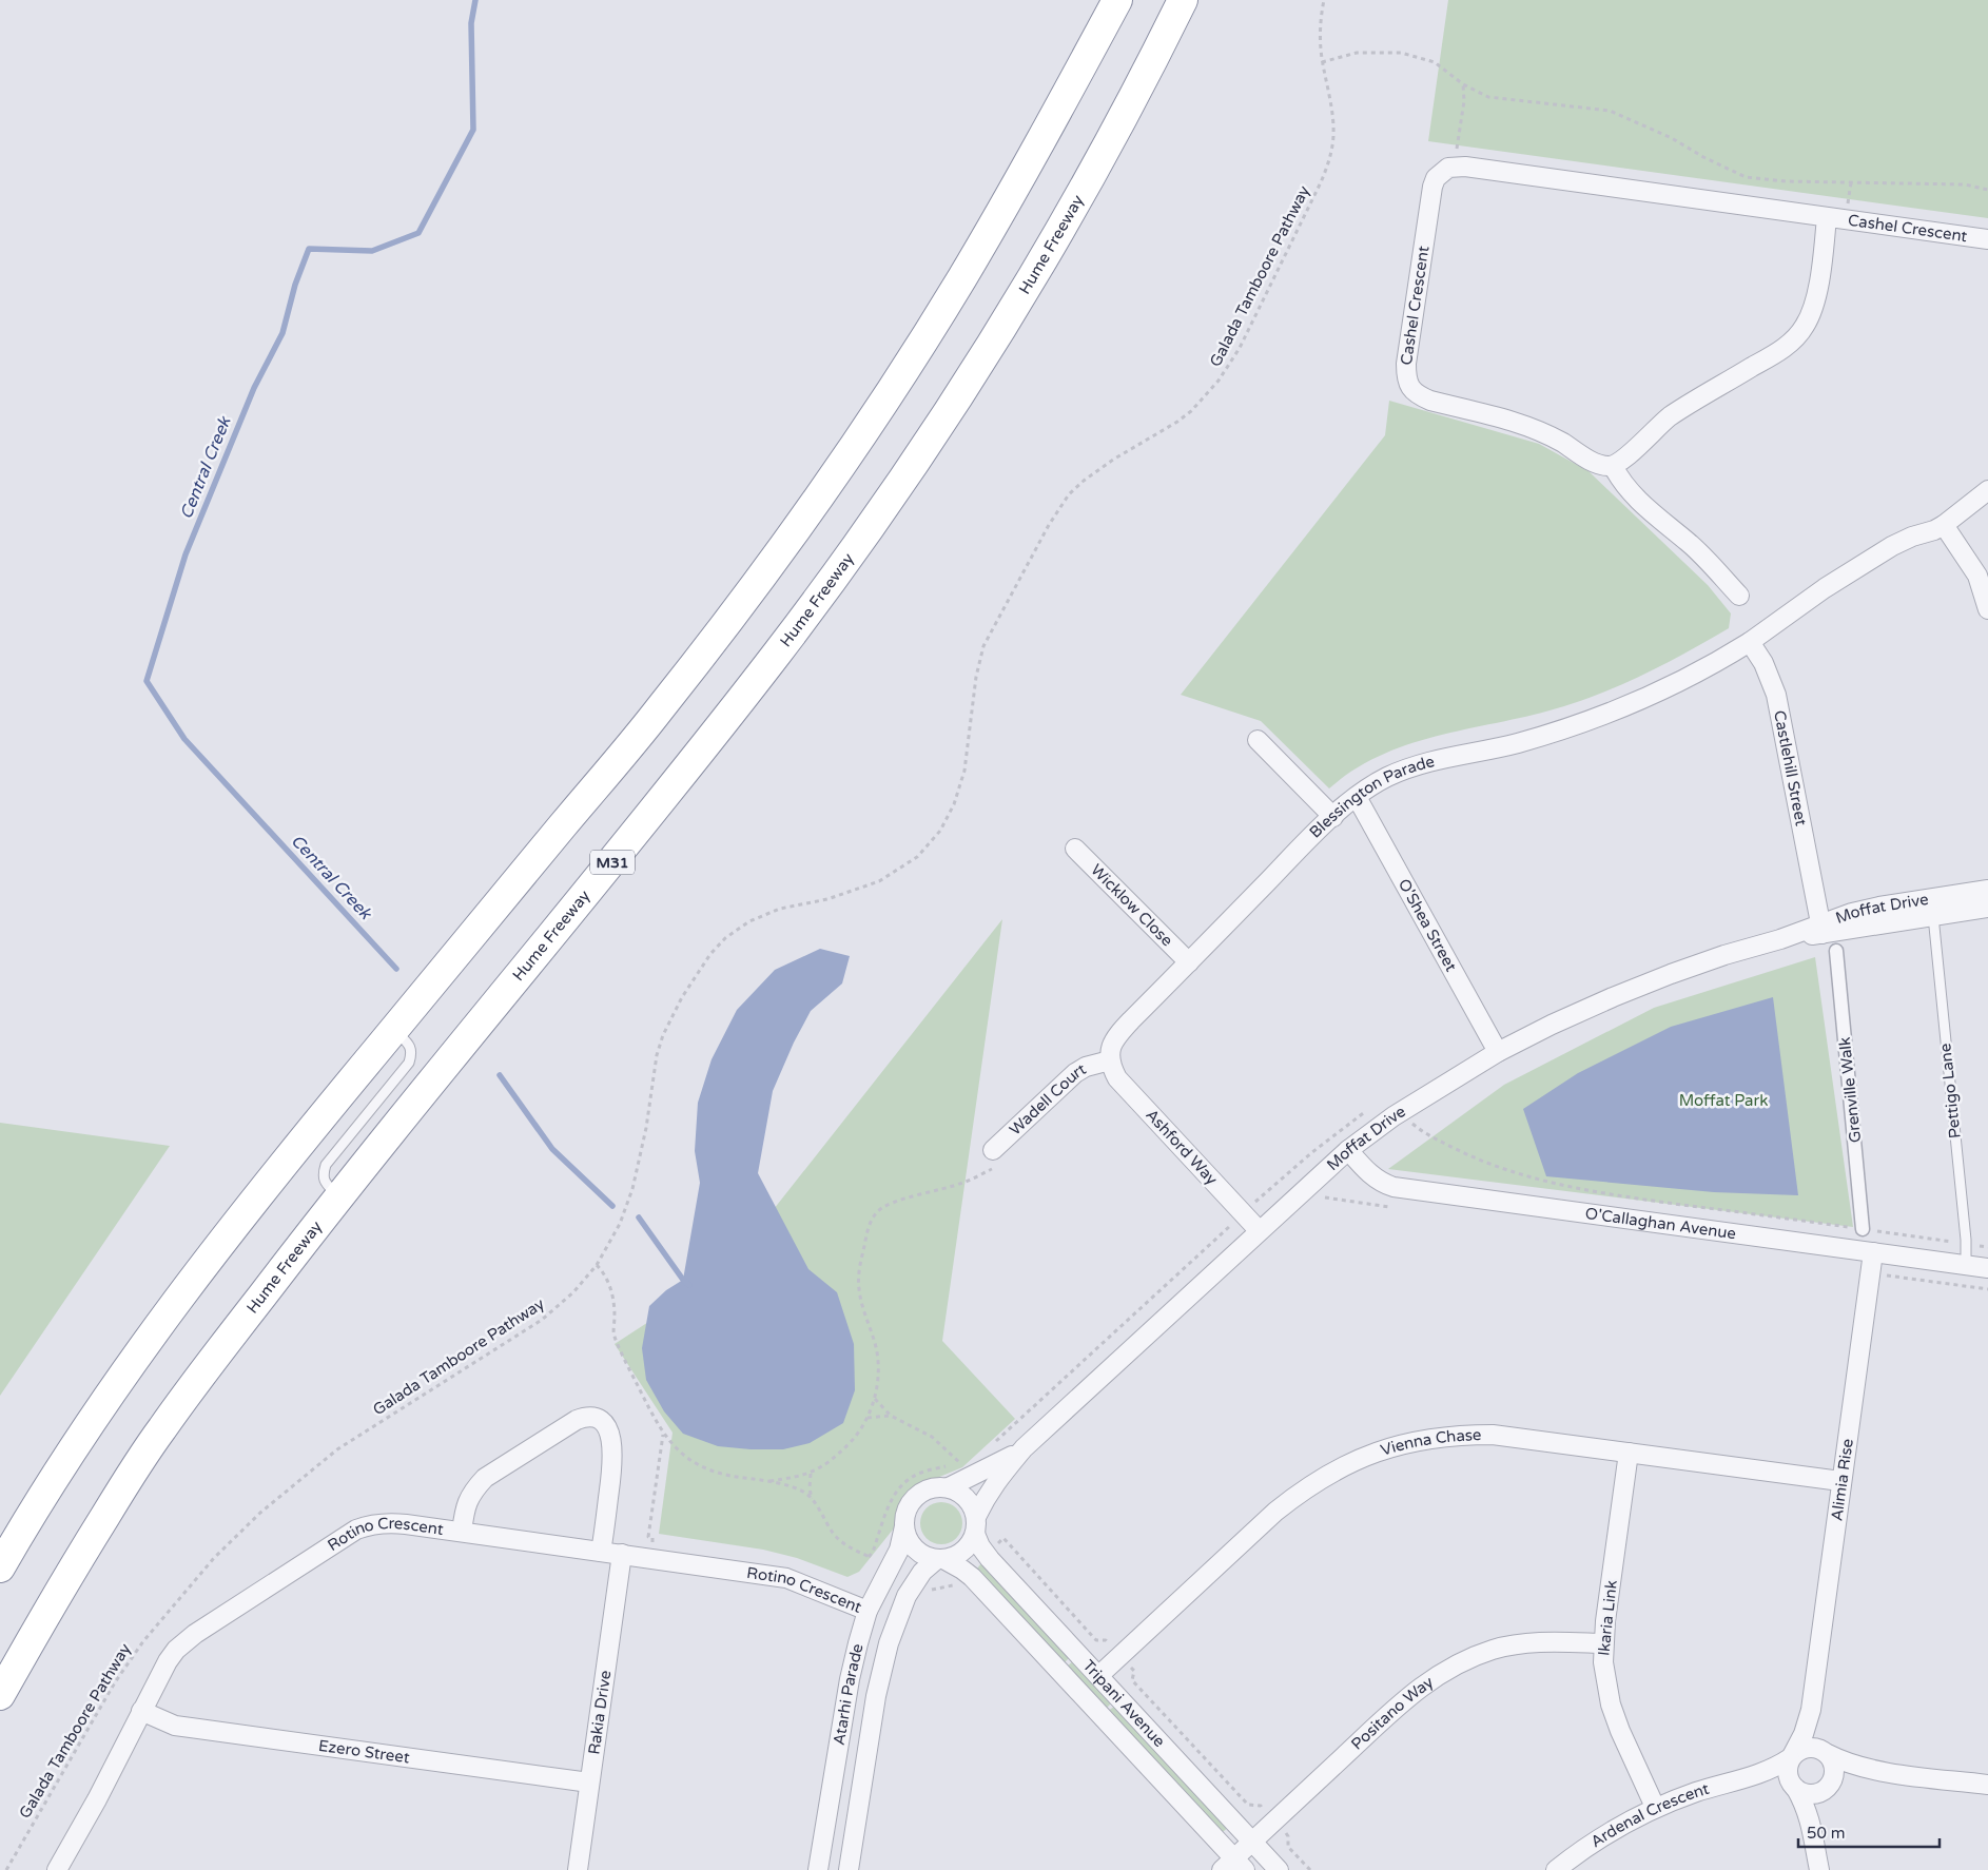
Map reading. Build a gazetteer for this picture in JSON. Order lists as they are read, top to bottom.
{
  "streets": {
    "highway": ["Hume Freeway", "M31"],
    "street": [
      "Cashel Crescent",
      "Castlehill Street",
      "Blessington Parade",
      "Wicklow Close",
      "Moffat Drive",
      "O'Shea Street",
      "Grenville Walk",
      "Wadell Court",
      "Ashford Way",
      "O'Callaghan Avenue",
      "Vienna Chase",
      "Alimia Rise",
      "Rotino Crescent",
      "Ikaria Link",
      "Atarhi Parade",
      "Tripani Avenue",
      "Rakia Drive",
      "Positano Way",
      "Ezero Street",
      "Ardenal Crescent"
    ],
    "lane": ["Pettigo Lane"],
    "path": ["Galada Tamboore Pathway"]
  },
  "crossings": [
    ["Castlehill Street", "Blessington Parade"],
    ["Castlehill Street", "Moffat Drive"],
    ["Blessington Parade", "Wicklow Close"],
    ["Blessington Parade", "O'Shea Street"],
    ["Blessington Parade", "Wadell Court"],
    ["Blessington Parade", "Ashford Way"],
    ["Moffat Drive", "O'Shea Street"],
    ["Moffat Drive", "Pettigo Lane"],
    ["Moffat Drive", "Ashford Way"],
    ["Moffat Drive", "O'Callaghan Avenue"],
    ["Moffat Drive", "Atarhi Parade"],
    ["Moffat Drive", "Tripani Avenue"],
    ["Pettigo Lane", "O'Callaghan Avenue"],
    ["Wadell Court", "Ashford Way"],
    ["O'Callaghan Avenue", "Alimia Rise"],
    ["Vienna Chase", "Alimia Rise"],
    ["Vienna Chase", "Ikaria Link"],
    ["Vienna Chase", "Tripani Avenue"],
    ["Alimia Rise", "Ardenal Crescent"],
    ["Rotino Crescent", "Atarhi Parade"],
    ["Rotino Crescent", "Rakia Drive"],
    ["Rotino Crescent", "Ezero Street"],
    ["Ikaria Link", "Positano Way"],
    ["Ikaria Link", "Ardenal Crescent"],
    ["Atarhi Parade", "Tripani Avenue"],
    ["Tripani Avenue", "Positano Way"],
    ["Rakia Drive", "Ezero Street"]
  ],
  "water": ["Central Creek"],
  "parks": ["Moffat Park"],
  "scale_bar": "50 m"
}
